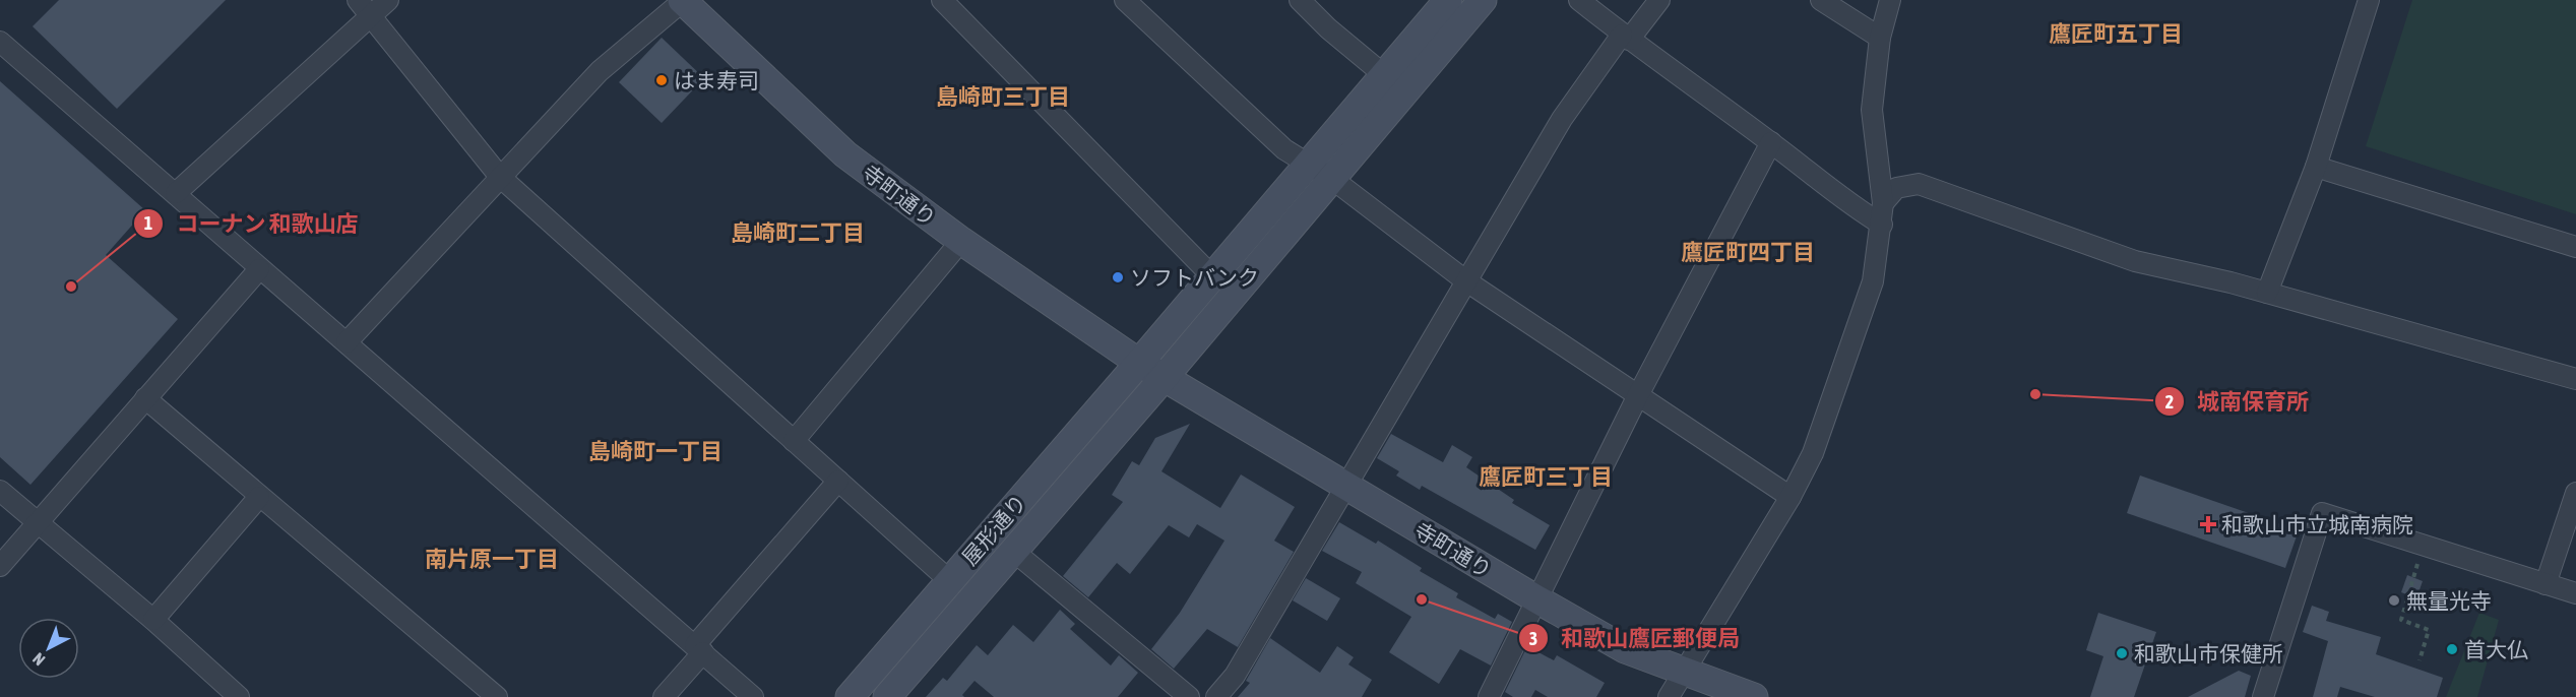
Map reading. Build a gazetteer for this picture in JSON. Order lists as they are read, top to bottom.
{
  "streets": {
    "street": ["寺町通り", "屋形通り"]
  },
  "crossings": [
    ["寺町通り", "屋形通り"]
  ],
  "districts": [
    "鷹匠町五丁目",
    "島崎町三丁目",
    "島崎町二丁目",
    "鷹匠町四丁目",
    "島崎町一丁目",
    "鷹匠町三丁目",
    "南片原一丁目"
  ],
  "places": {
    "other": [
      "はま寿司",
      "ソフトバンク",
      "コーナン 和歌山店",
      "城南保育所",
      "和歌山鷹匠郵便局",
      "無量光寺",
      "首大仏",
      "和歌山市保健所"
    ],
    "health": ["和歌山市立城南病院"]
  },
  "north": "bottom left"
}
